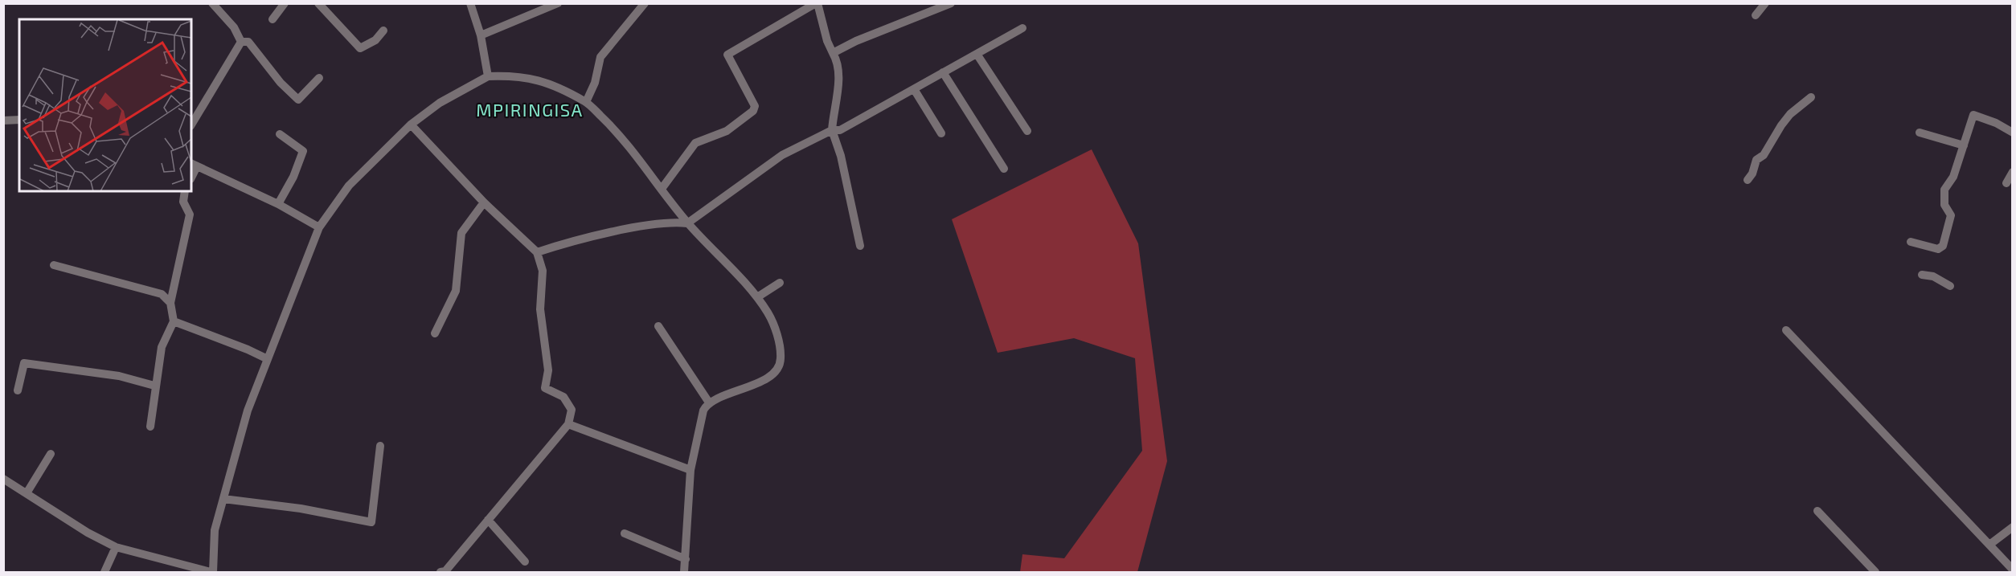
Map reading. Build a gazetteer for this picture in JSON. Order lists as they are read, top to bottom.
{
  "districts": ["MPIRINGISA"]
}
